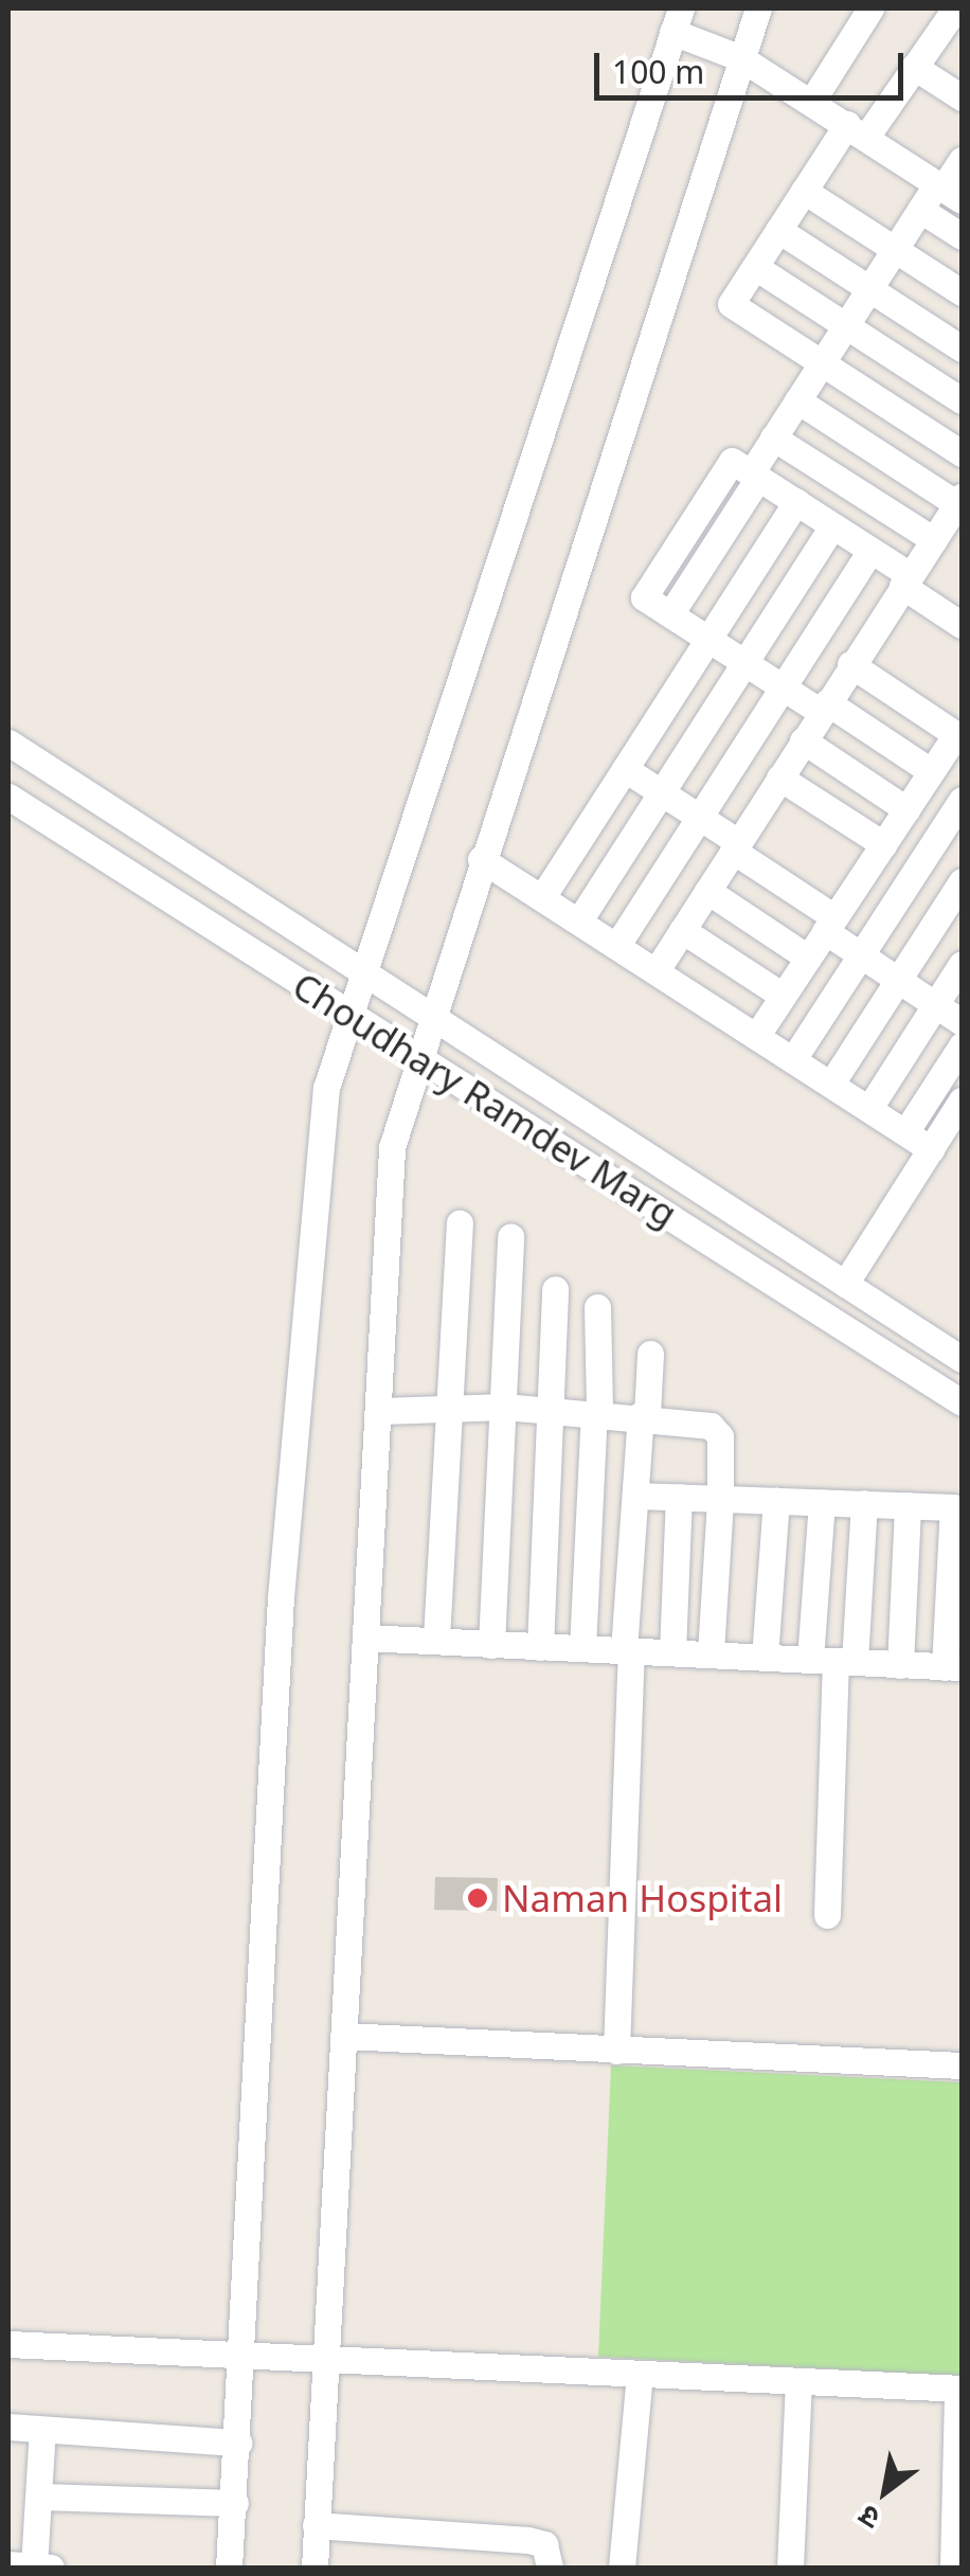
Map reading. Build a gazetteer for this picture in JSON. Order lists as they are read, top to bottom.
{
  "streets": {
    "street": ["Choudhary Ramdev Marg"]
  },
  "places": ["Naman Hospital"],
  "scale_bar": "100 m",
  "north": "bottom left"
}
